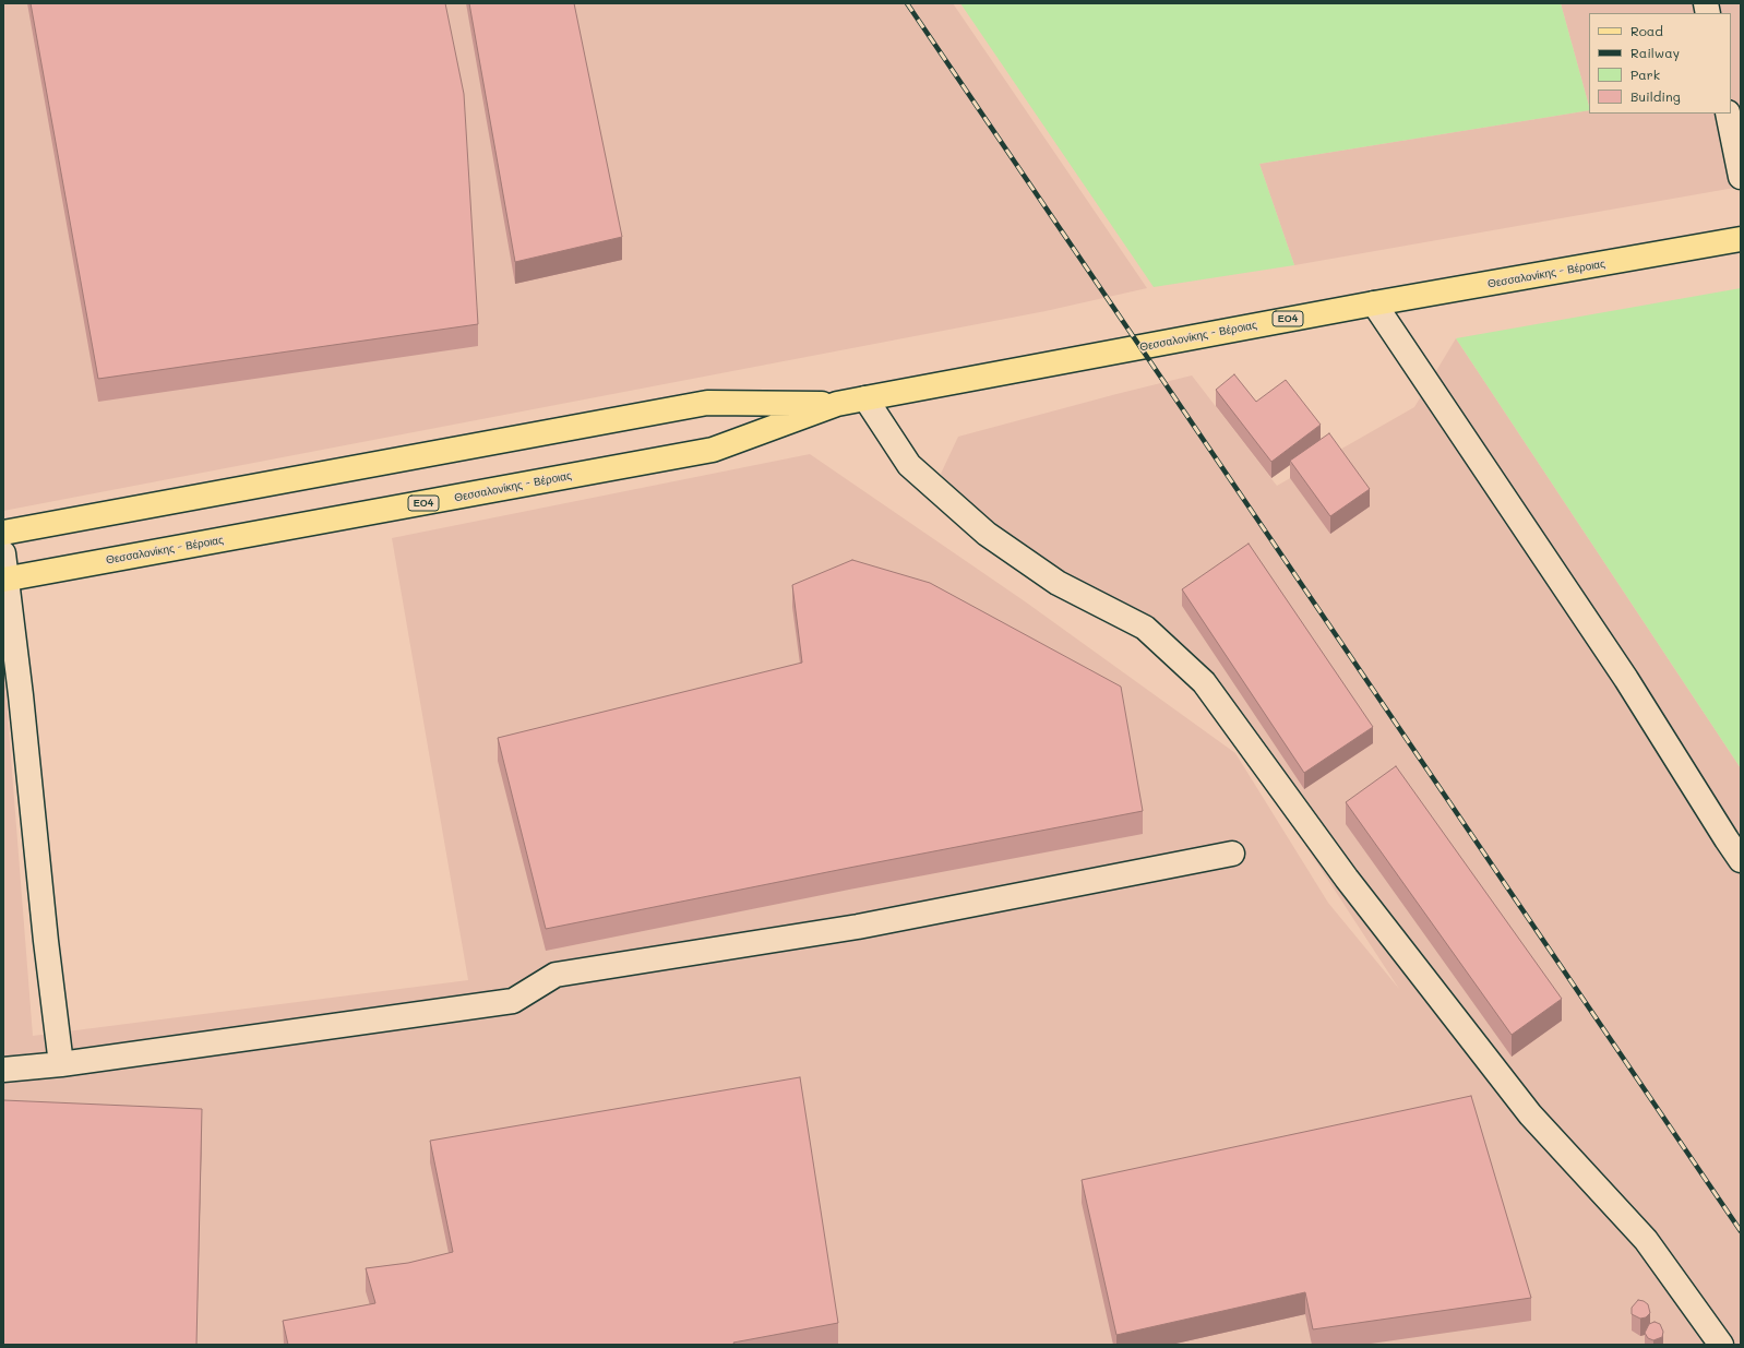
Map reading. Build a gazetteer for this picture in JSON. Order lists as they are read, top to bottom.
{
  "streets": {
    "main road": ["Θεσσαλονίκης - Βέροιας", "ΕΟ4"]
  },
  "legend": [
    "Road",
    "Railway",
    "Park",
    "Building"
  ]
}
